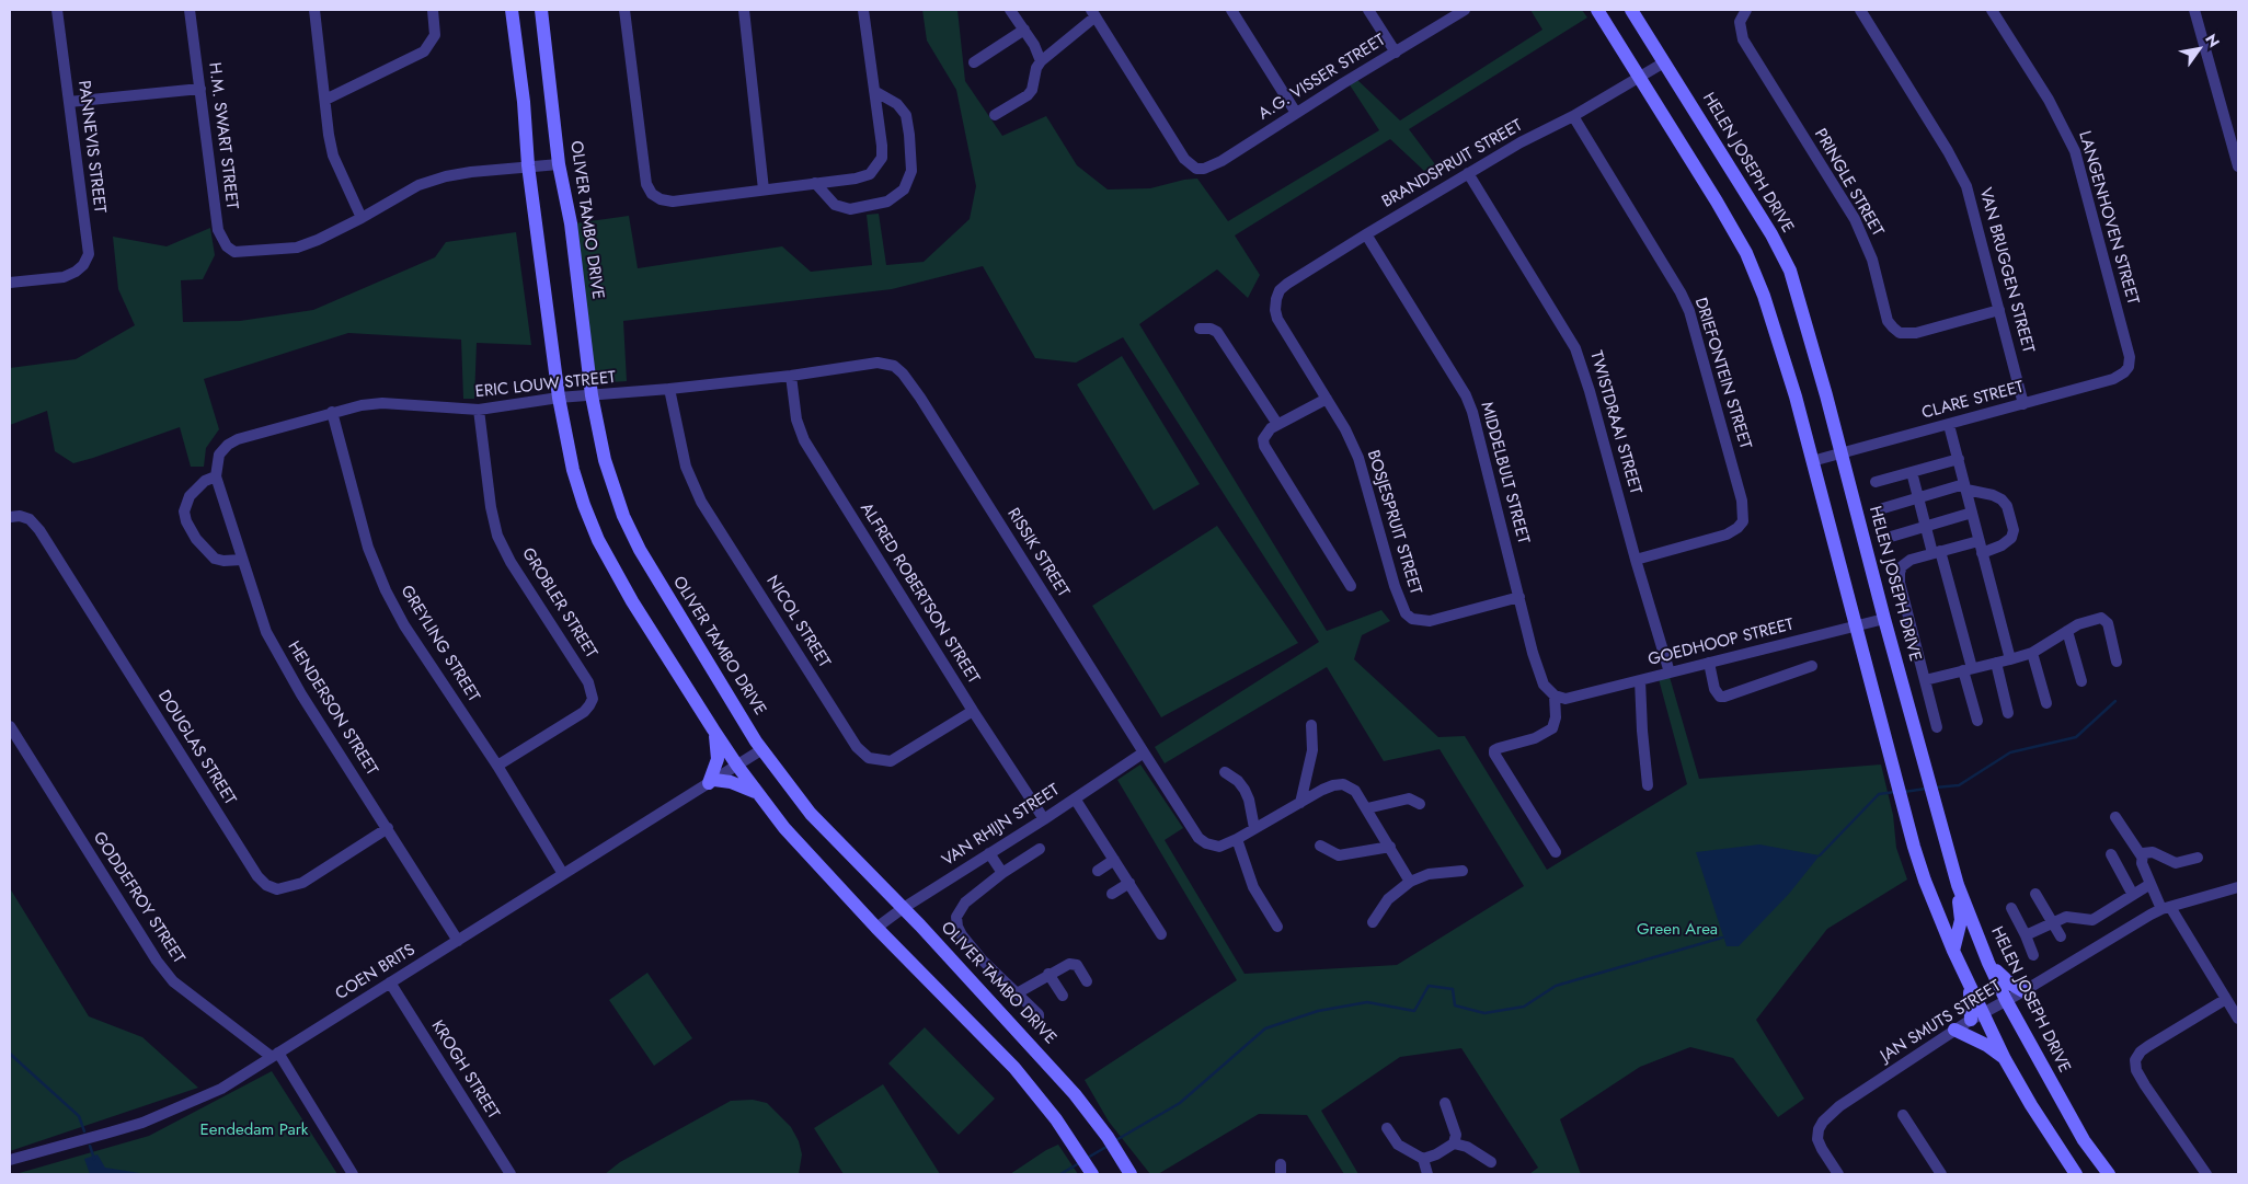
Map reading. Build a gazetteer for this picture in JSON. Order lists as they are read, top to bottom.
{
  "streets": {
    "street": [
      "A.G. VISSER STREET",
      "H.M. SWART STREET",
      "PANNEVIS STREET",
      "HELEN JOSEPH DRIVE",
      "BRANDSPRUIT STREET",
      "PRINGLE STREET",
      "LANGENHOVEN STREET",
      "OLIVER TAMBO DRIVE",
      "VAN BRUGGEN STREET",
      "DRIEFONTEIN STREET",
      "ERIC LOUW STREET",
      "CLARE STREET",
      "TWISTDRAAI STREET",
      "MIDDELBULT STREET",
      "BOSJESPRUIT STREET",
      "RISSIK STREET",
      "ALFRED ROBERTSON STREET",
      "GROBLER STREET",
      "NICOL STREET",
      "GOEDHOOP STREET",
      "GREYLING STREET",
      "HENDERSON STREET",
      "DOUGLAS STREET",
      "VAN RHIJN STREET",
      "GODDEFROY STREET",
      "COEN BRITS",
      "JAN SMUTS STREET",
      "KROGH STREET"
    ]
  },
  "crossings": [
    ["HELEN JOSEPH DRIVE", "BRANDSPRUIT STREET"],
    ["HELEN JOSEPH DRIVE", "CLARE STREET"],
    ["HELEN JOSEPH DRIVE", "GOEDHOOP STREET"],
    ["HELEN JOSEPH DRIVE", "JAN SMUTS STREET"],
    ["BRANDSPRUIT STREET", "DRIEFONTEIN STREET"],
    ["BRANDSPRUIT STREET", "TWISTDRAAI STREET"],
    ["BRANDSPRUIT STREET", "MIDDELBULT STREET"],
    ["BRANDSPRUIT STREET", "BOSJESPRUIT STREET"],
    ["PRINGLE STREET", "VAN BRUGGEN STREET"],
    ["LANGENHOVEN STREET", "CLARE STREET"],
    ["OLIVER TAMBO DRIVE", "ERIC LOUW STREET"],
    ["OLIVER TAMBO DRIVE", "VAN RHIJN STREET"],
    ["OLIVER TAMBO DRIVE", "COEN BRITS"],
    ["VAN BRUGGEN STREET", "CLARE STREET"],
    ["DRIEFONTEIN STREET", "TWISTDRAAI STREET"],
    ["ERIC LOUW STREET", "RISSIK STREET"],
    ["ERIC LOUW STREET", "ALFRED ROBERTSON STREET"],
    ["ERIC LOUW STREET", "GROBLER STREET"],
    ["ERIC LOUW STREET", "NICOL STREET"],
    ["ERIC LOUW STREET", "GREYLING STREET"],
    ["ERIC LOUW STREET", "HENDERSON STREET"],
    ["TWISTDRAAI STREET", "GOEDHOOP STREET"],
    ["MIDDELBULT STREET", "BOSJESPRUIT STREET"],
    ["MIDDELBULT STREET", "GOEDHOOP STREET"],
    ["RISSIK STREET", "VAN RHIJN STREET"],
    ["ALFRED ROBERTSON STREET", "NICOL STREET"],
    ["ALFRED ROBERTSON STREET", "VAN RHIJN STREET"],
    ["GROBLER STREET", "GREYLING STREET"],
    ["GREYLING STREET", "COEN BRITS"],
    ["HENDERSON STREET", "DOUGLAS STREET"],
    ["HENDERSON STREET", "COEN BRITS"],
    ["GODDEFROY STREET", "COEN BRITS"],
    ["COEN BRITS", "KROGH STREET"]
  ],
  "parks": ["Green Area", "Eendedam Park"],
  "north": "top right"
}
